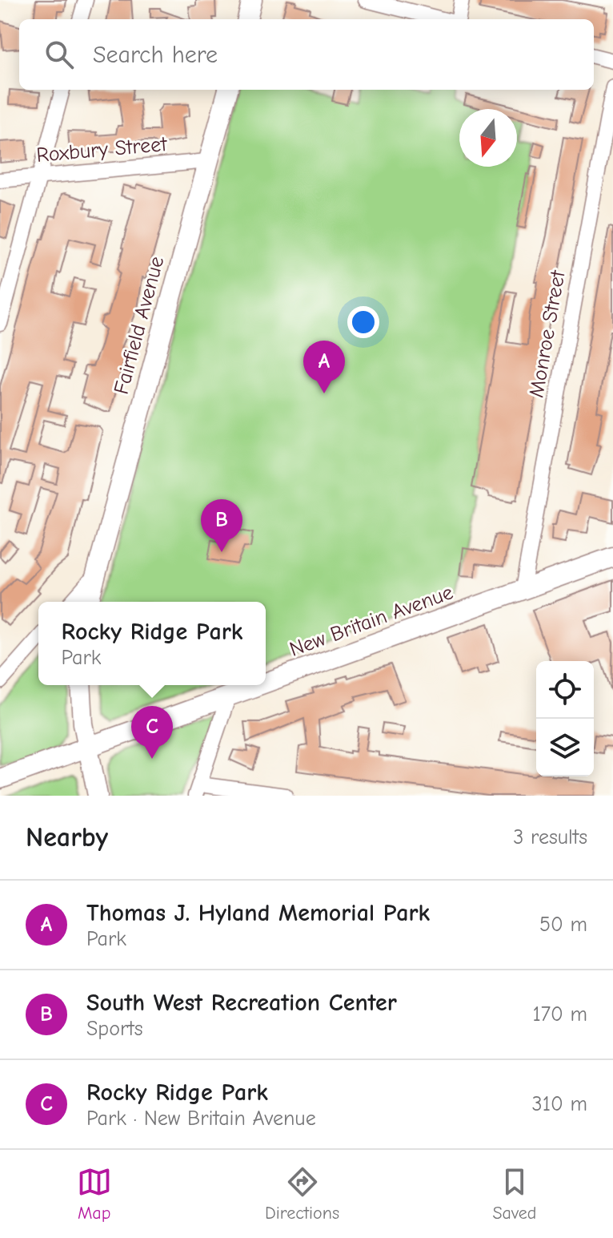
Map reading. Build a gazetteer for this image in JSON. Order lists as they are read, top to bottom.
{
  "streets": {
    "main road": ["Fairfield Avenue", "New Britain Avenue"],
    "street": ["Roxbury Street", "Monroe Street"]
  },
  "crossings": [
    ["Roxbury Street", "Fairfield Avenue"],
    ["Monroe Street", "New Britain Avenue"]
  ],
  "north": "bottom",
  "page": {
    "search": "Search here",
    "pins": ["A", "B", "C"],
    "popup": ["Rocky Ridge Park", "Park"],
    "heading": ["Nearby", "3 results"],
    "list": [
      {
        "mark": "A",
        "name": "Thomas J. Hyland Memorial Park",
        "note": "Park",
        "value": "50 m"
      },
      {
        "mark": "B",
        "name": "South West Recreation Center",
        "note": "Sports",
        "value": "170 m"
      },
      {
        "mark": "C",
        "name": "Rocky Ridge Park",
        "note": "Park · New Britain Avenue",
        "value": "310 m"
      }
    ],
    "nav": ["Map", "Directions", "Saved"]
  }
}
